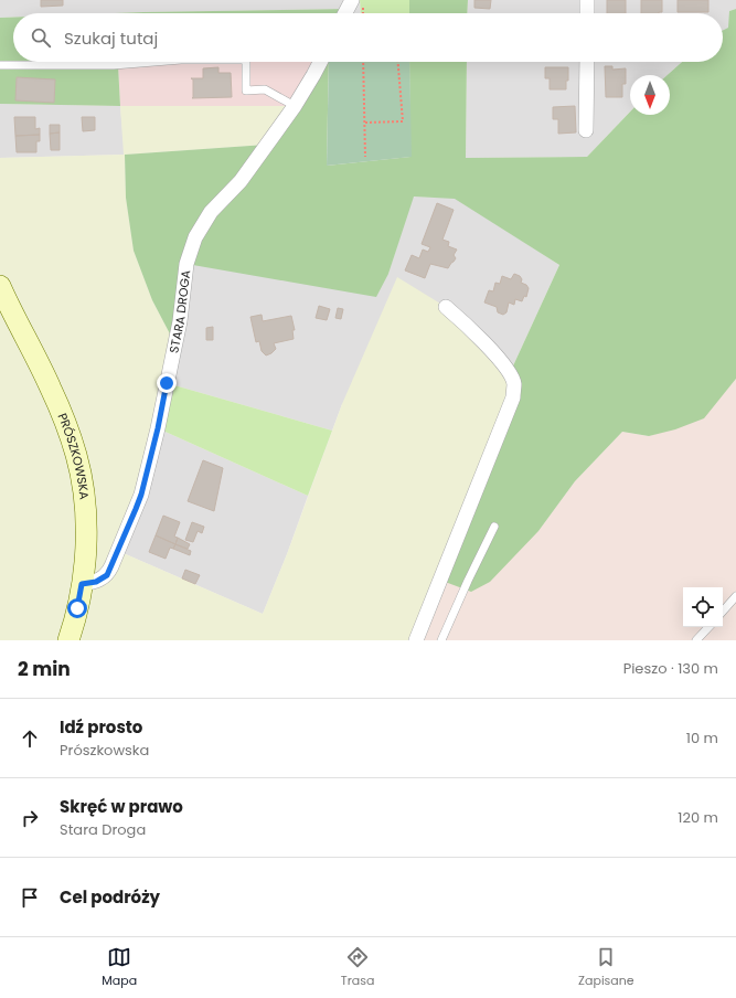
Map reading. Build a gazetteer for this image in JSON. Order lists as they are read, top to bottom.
{
  "streets": {
    "main road": ["PRÓSZKOWSKA"],
    "street": ["STARA DROGA"]
  },
  "crossings": [
    ["STARA DROGA", "PRÓSZKOWSKA"]
  ],
  "north": "bottom",
  "page": {
    "search": "Szukaj tutaj",
    "heading": ["2 min", "Pieszo · 130 m"],
    "list": [
      ["Idź prosto", "Prószkowska", "10 m"],
      ["Skręć w prawo", "Stara Droga", "120 m"],
      "Cel podróży"
    ],
    "nav": ["Mapa", "Trasa", "Zapisane"]
  }
}
